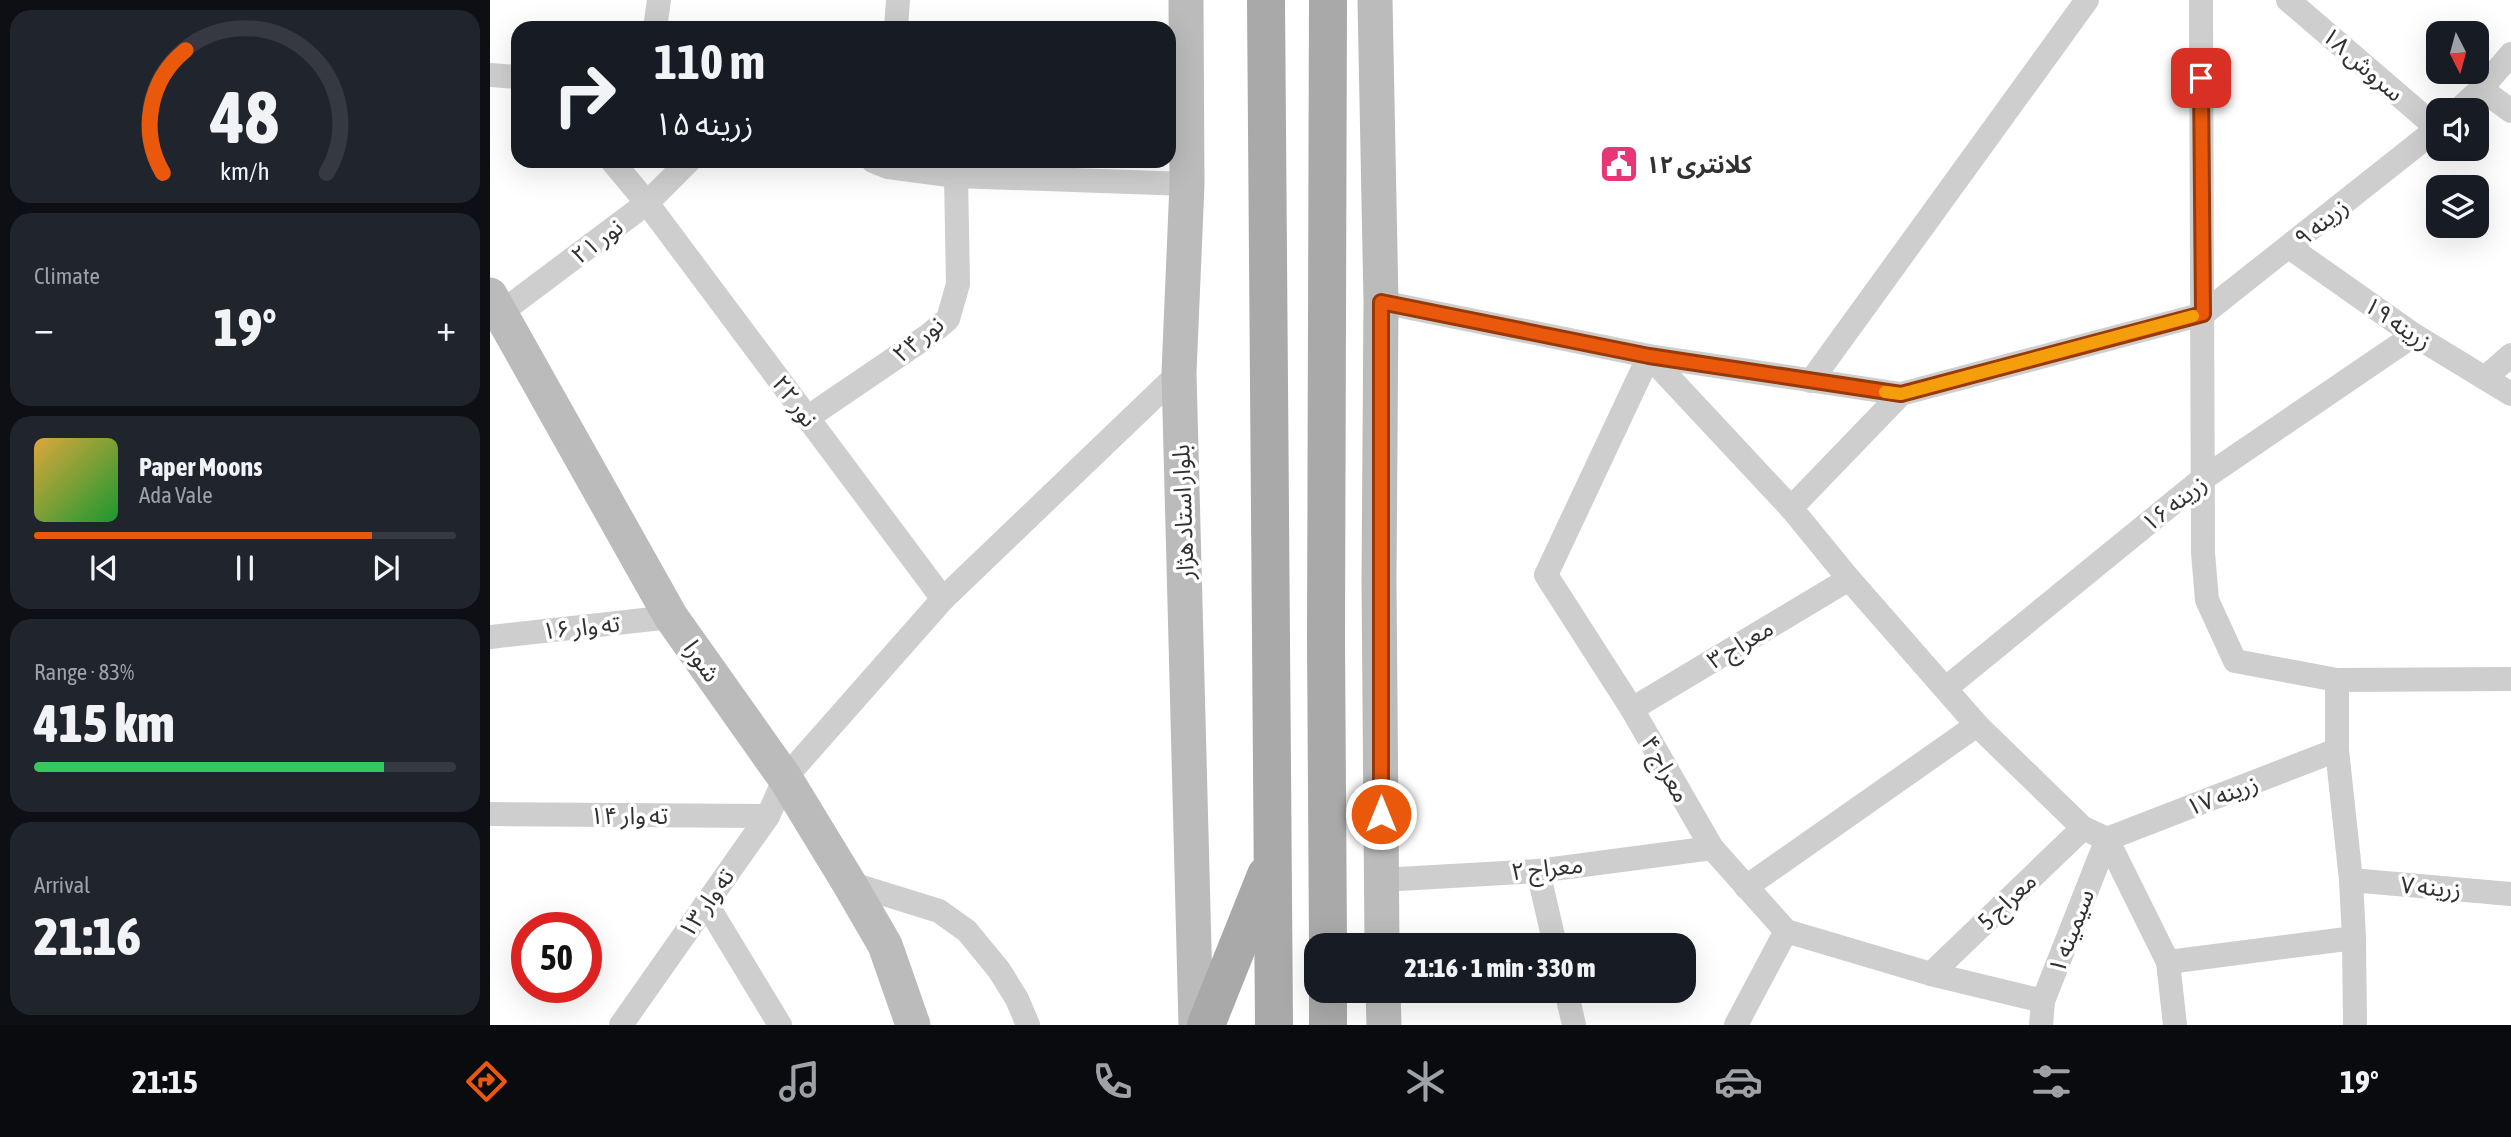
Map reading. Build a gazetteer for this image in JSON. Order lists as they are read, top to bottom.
{
  "streets": {
    "main road": ["بلوار استاد هژار", "شورا"],
    "street": [
      "سروش ۱۸",
      "زرینه ۹",
      "نور ۲۱",
      "زرینه ۱۹",
      "نور ۲۴",
      "نور ۲۲",
      "زرینه ۱۶",
      "ته وار ۱۶",
      "معراج ۳",
      "معراج ۴",
      "زرینه ۱۷",
      "ته وار ۱۴",
      "معراج ۲",
      "زرینه ۷",
      "معراج 5",
      "ته وار ۱۳",
      "سیمینه ۱"
    ]
  },
  "crossings": [
    ["زرینه ۹", "زرینه ۱۹"],
    ["نور ۲۱", "نور ۲۲"],
    ["نور ۲۱", "شورا"],
    ["زرینه ۱۹", "زرینه ۱۶"],
    ["نور ۲۴", "نور ۲۲"],
    ["نور ۲۲", "ته وار ۱۳"],
    ["بلوار استاد هژار", "ته وار ۱۳"],
    ["ته وار ۱۶", "شورا"],
    ["معراج ۳", "معراج ۴"],
    ["شورا", "ته وار ۱۳"],
    ["معراج ۴", "معراج ۲"],
    ["زرینه ۱۷", "سیمینه ۱"],
    ["ته وار ۱۴", "ته وار ۱۳"]
  ],
  "places": {
    "public building": ["کلانتری ۱۲"]
  },
  "north": "bottom",
  "page": {
    "turn": ["110 m", "زرینه ۱۵"],
    "tile": [
      "Climate",
      ["Range · 83%", "415 km"],
      ["Arrival", "21:16"]
    ],
    "heat": ["−", "19°", "+"],
    "song": ["Paper Moons", "Ada Vale"],
    "limit": "50",
    "trip": "21:16 · 1 min · 330 m",
    "tabs": ["21:15", "19°"],
    "gauge": ["48", "km/h"]
  }
}
